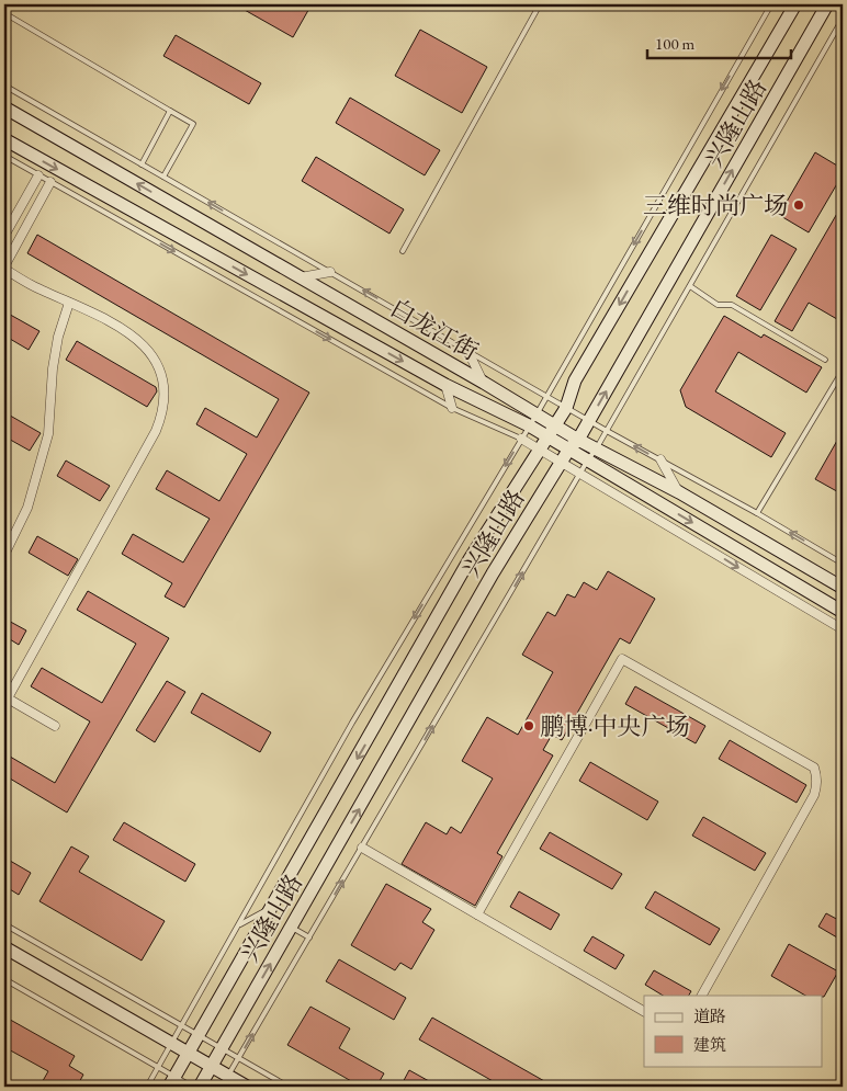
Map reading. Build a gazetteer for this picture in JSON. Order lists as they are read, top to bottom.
{
  "streets": {
    "street": ["兴隆山路", "白龙江街"]
  },
  "crossings": [
    ["兴隆山路", "白龙江街"]
  ],
  "places": ["三维时尚广场", "鹏博·中央广场"],
  "legend": ["道路", "建筑"],
  "scale_bar": "100 m"
}
